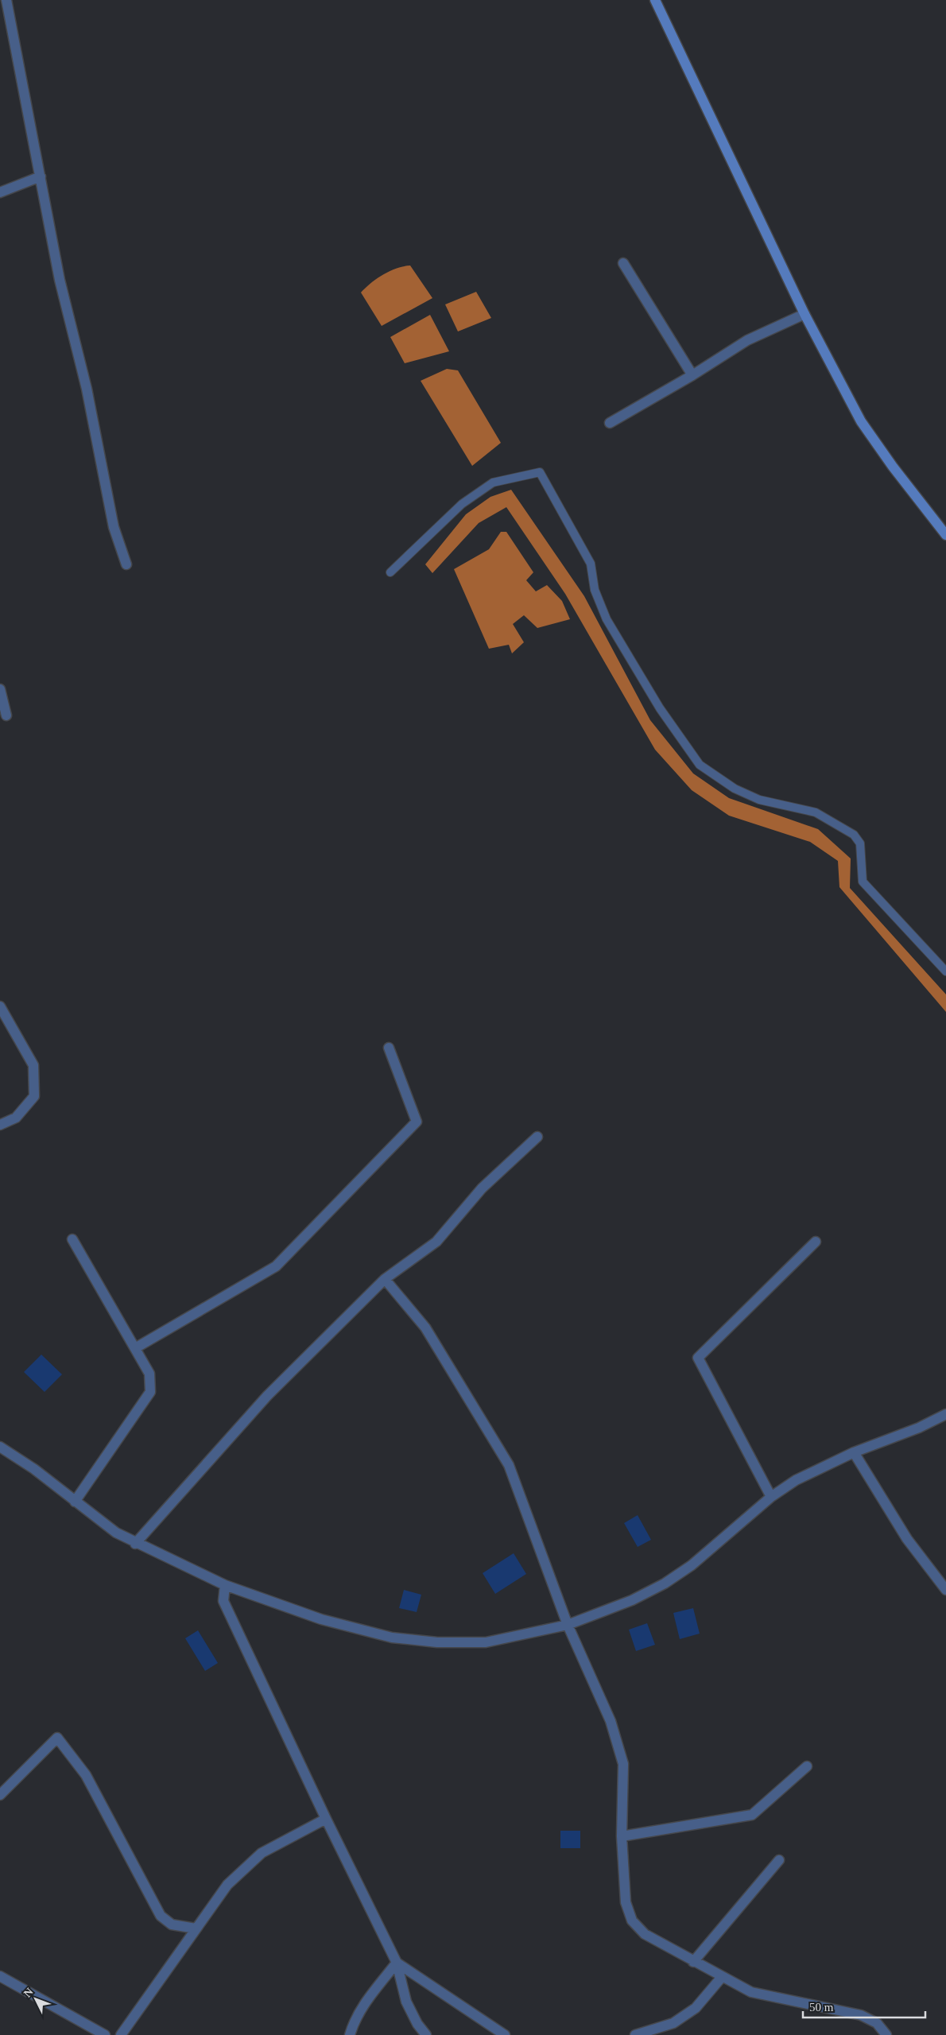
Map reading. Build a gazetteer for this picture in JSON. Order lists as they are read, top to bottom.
{
  "scale_bar": "50 m",
  "north": "top left"
}
